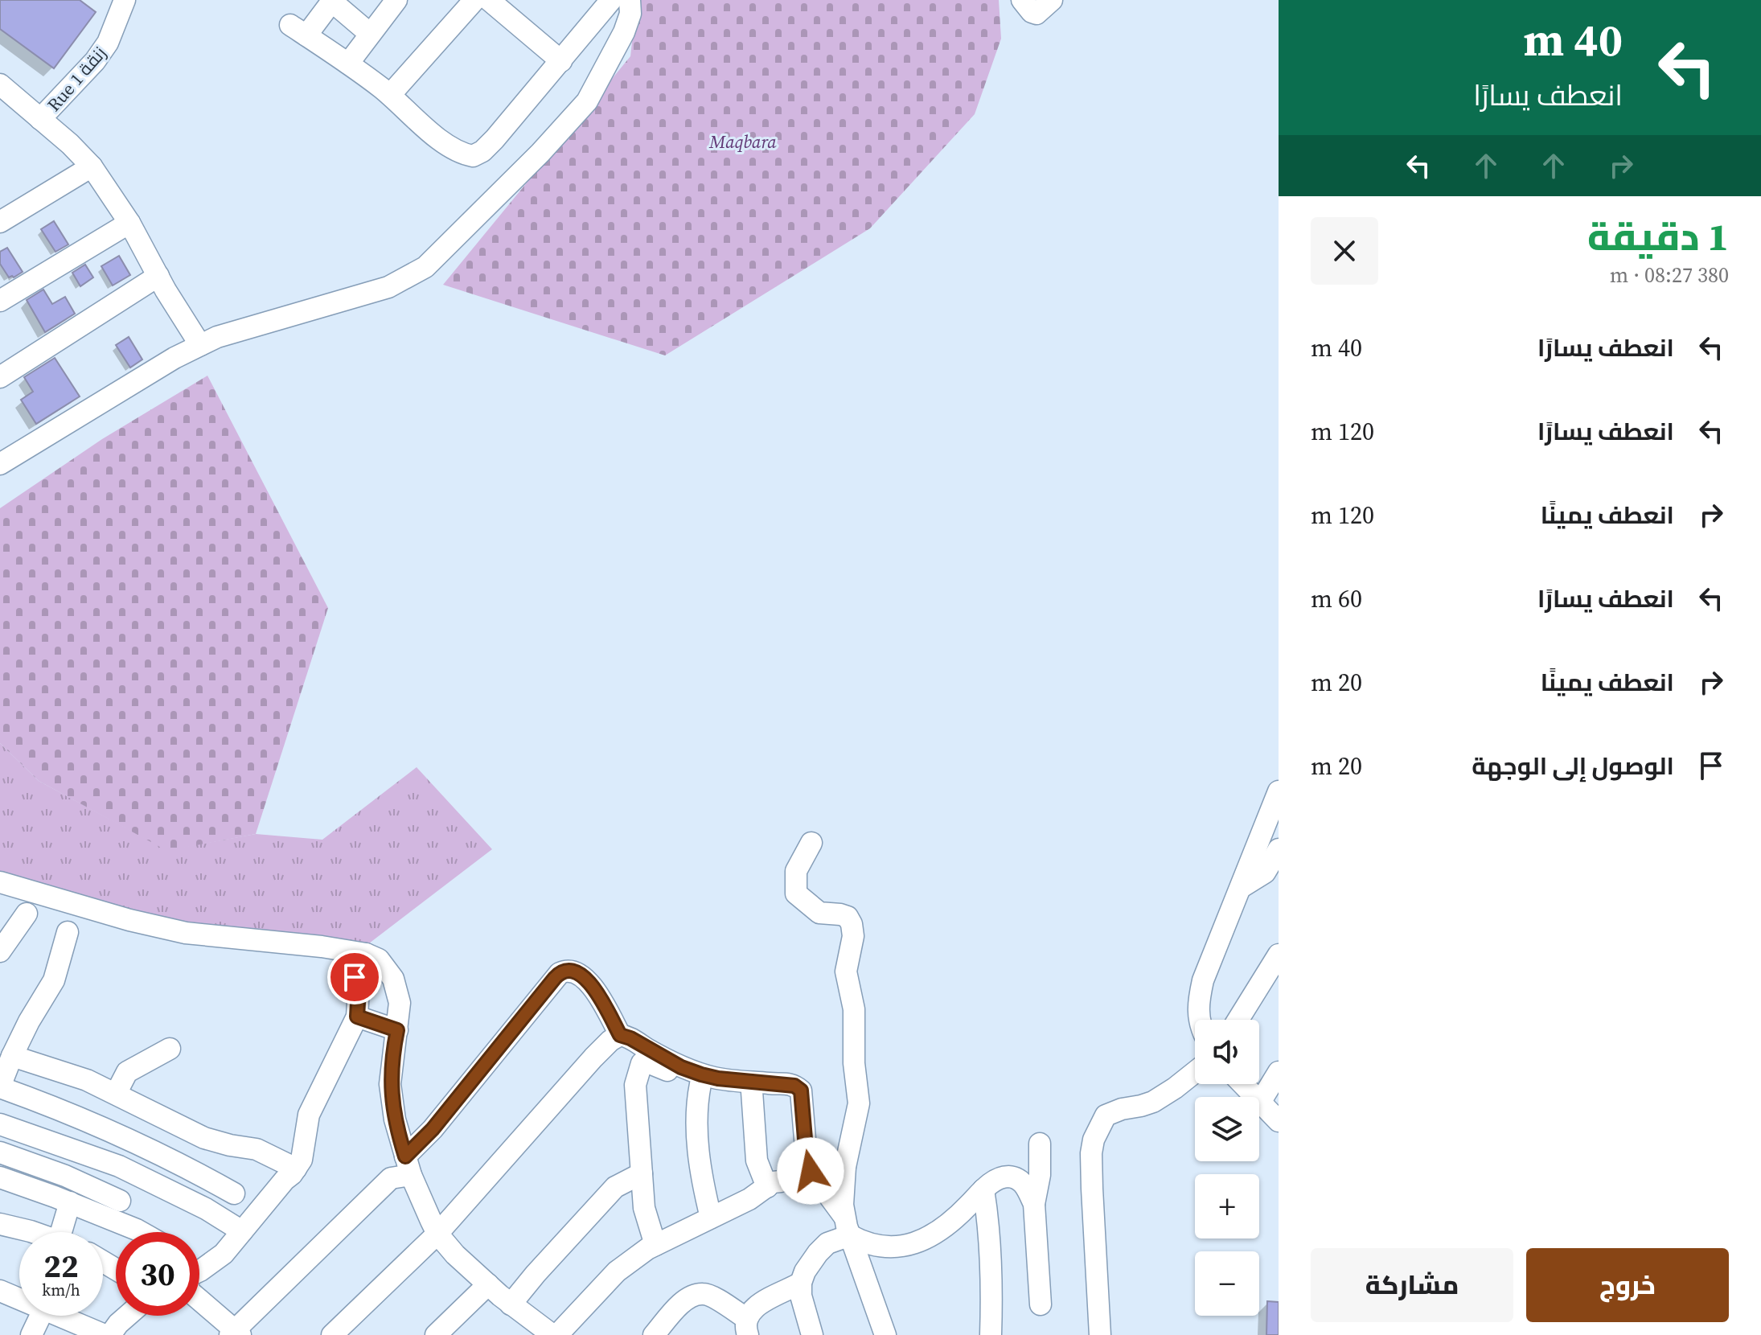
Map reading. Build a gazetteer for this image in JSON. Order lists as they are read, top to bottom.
{
  "streets": {
    "street": ["Rue 1 زنقة"]
  },
  "parks": ["Maqbara"],
  "page": {
    "turn": ["40 m", "انعطف يسارًا"],
    "heading": ["1 دقيقة", "380 m · 08:27"],
    "list": [
      {
        "name": "انعطف يسارًا",
        "value": "40 m"
      },
      {
        "name": "انعطف يسارًا",
        "value": "120 m"
      },
      {
        "name": "انعطف يمينًا",
        "value": "120 m"
      },
      {
        "name": "انعطف يسارًا",
        "value": "60 m"
      },
      {
        "name": "انعطف يمينًا",
        "value": "20 m"
      },
      {
        "name": "الوصول إلى الوجهة",
        "value": "20 m"
      }
    ],
    "map_buttons": ["+", "−"],
    "speed": "22 km/h",
    "limit": "30",
    "buttons": ["خروج", "مشاركة"]
  }
}
